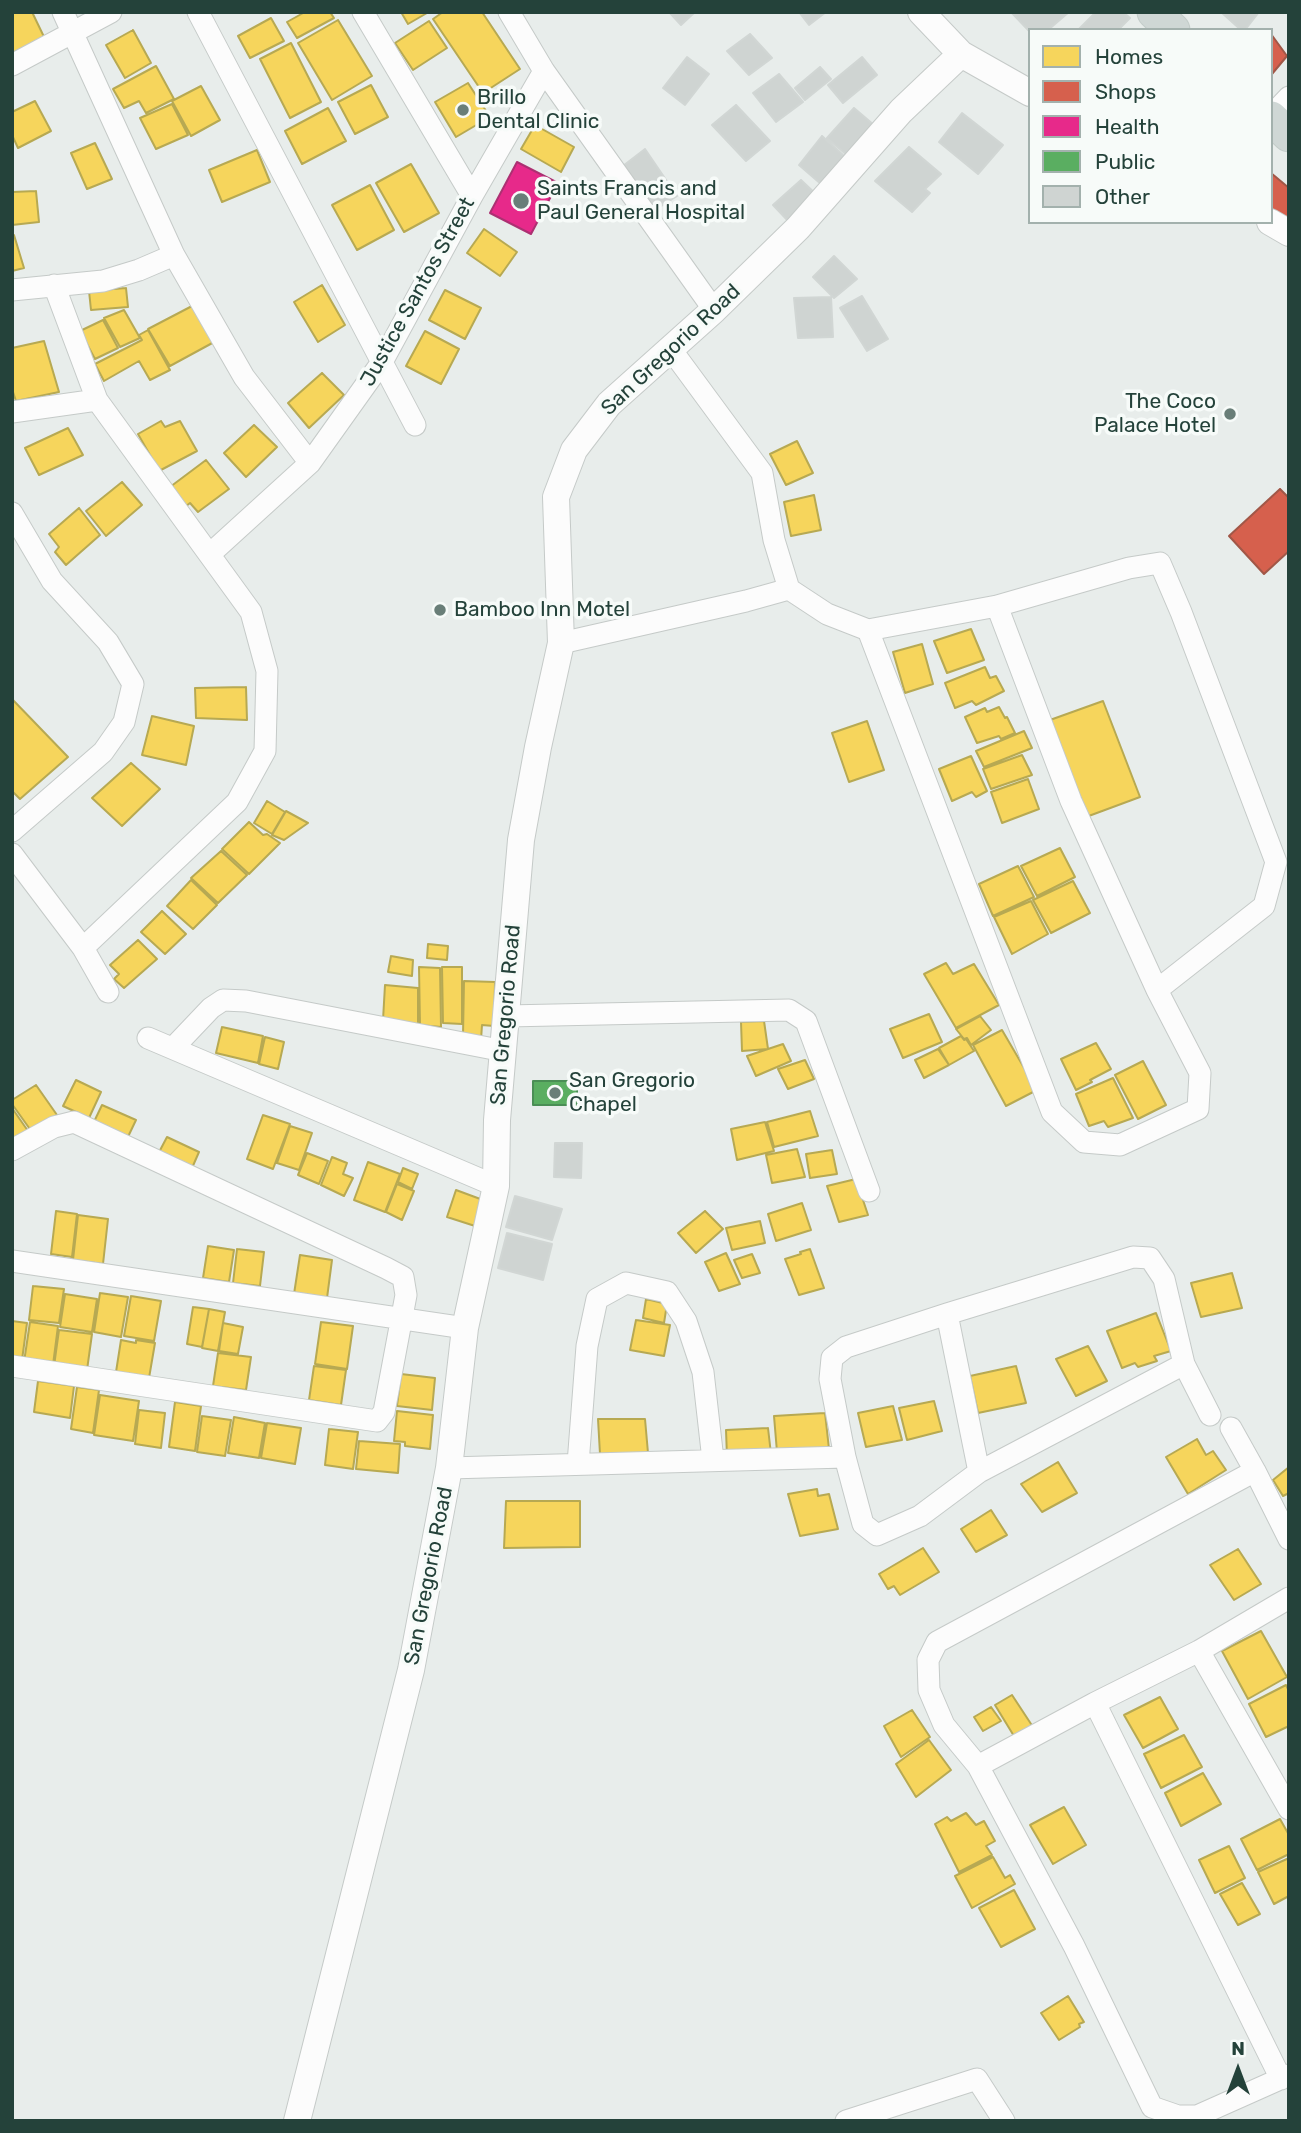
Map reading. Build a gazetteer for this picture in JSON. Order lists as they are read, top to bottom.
{
  "streets": {
    "street": ["Justice Santos Street", "San Gregorio Road"]
  },
  "places": [
    "Brillo Dental Clinic",
    "Saints Francis and Paul General Hospital",
    "The Coco Palace Hotel",
    "Bamboo Inn Motel",
    "San Gregorio Chapel"
  ],
  "legend": [
    "Homes",
    "Shops",
    "Health",
    "Public",
    "Other"
  ],
  "north": "top"
}
